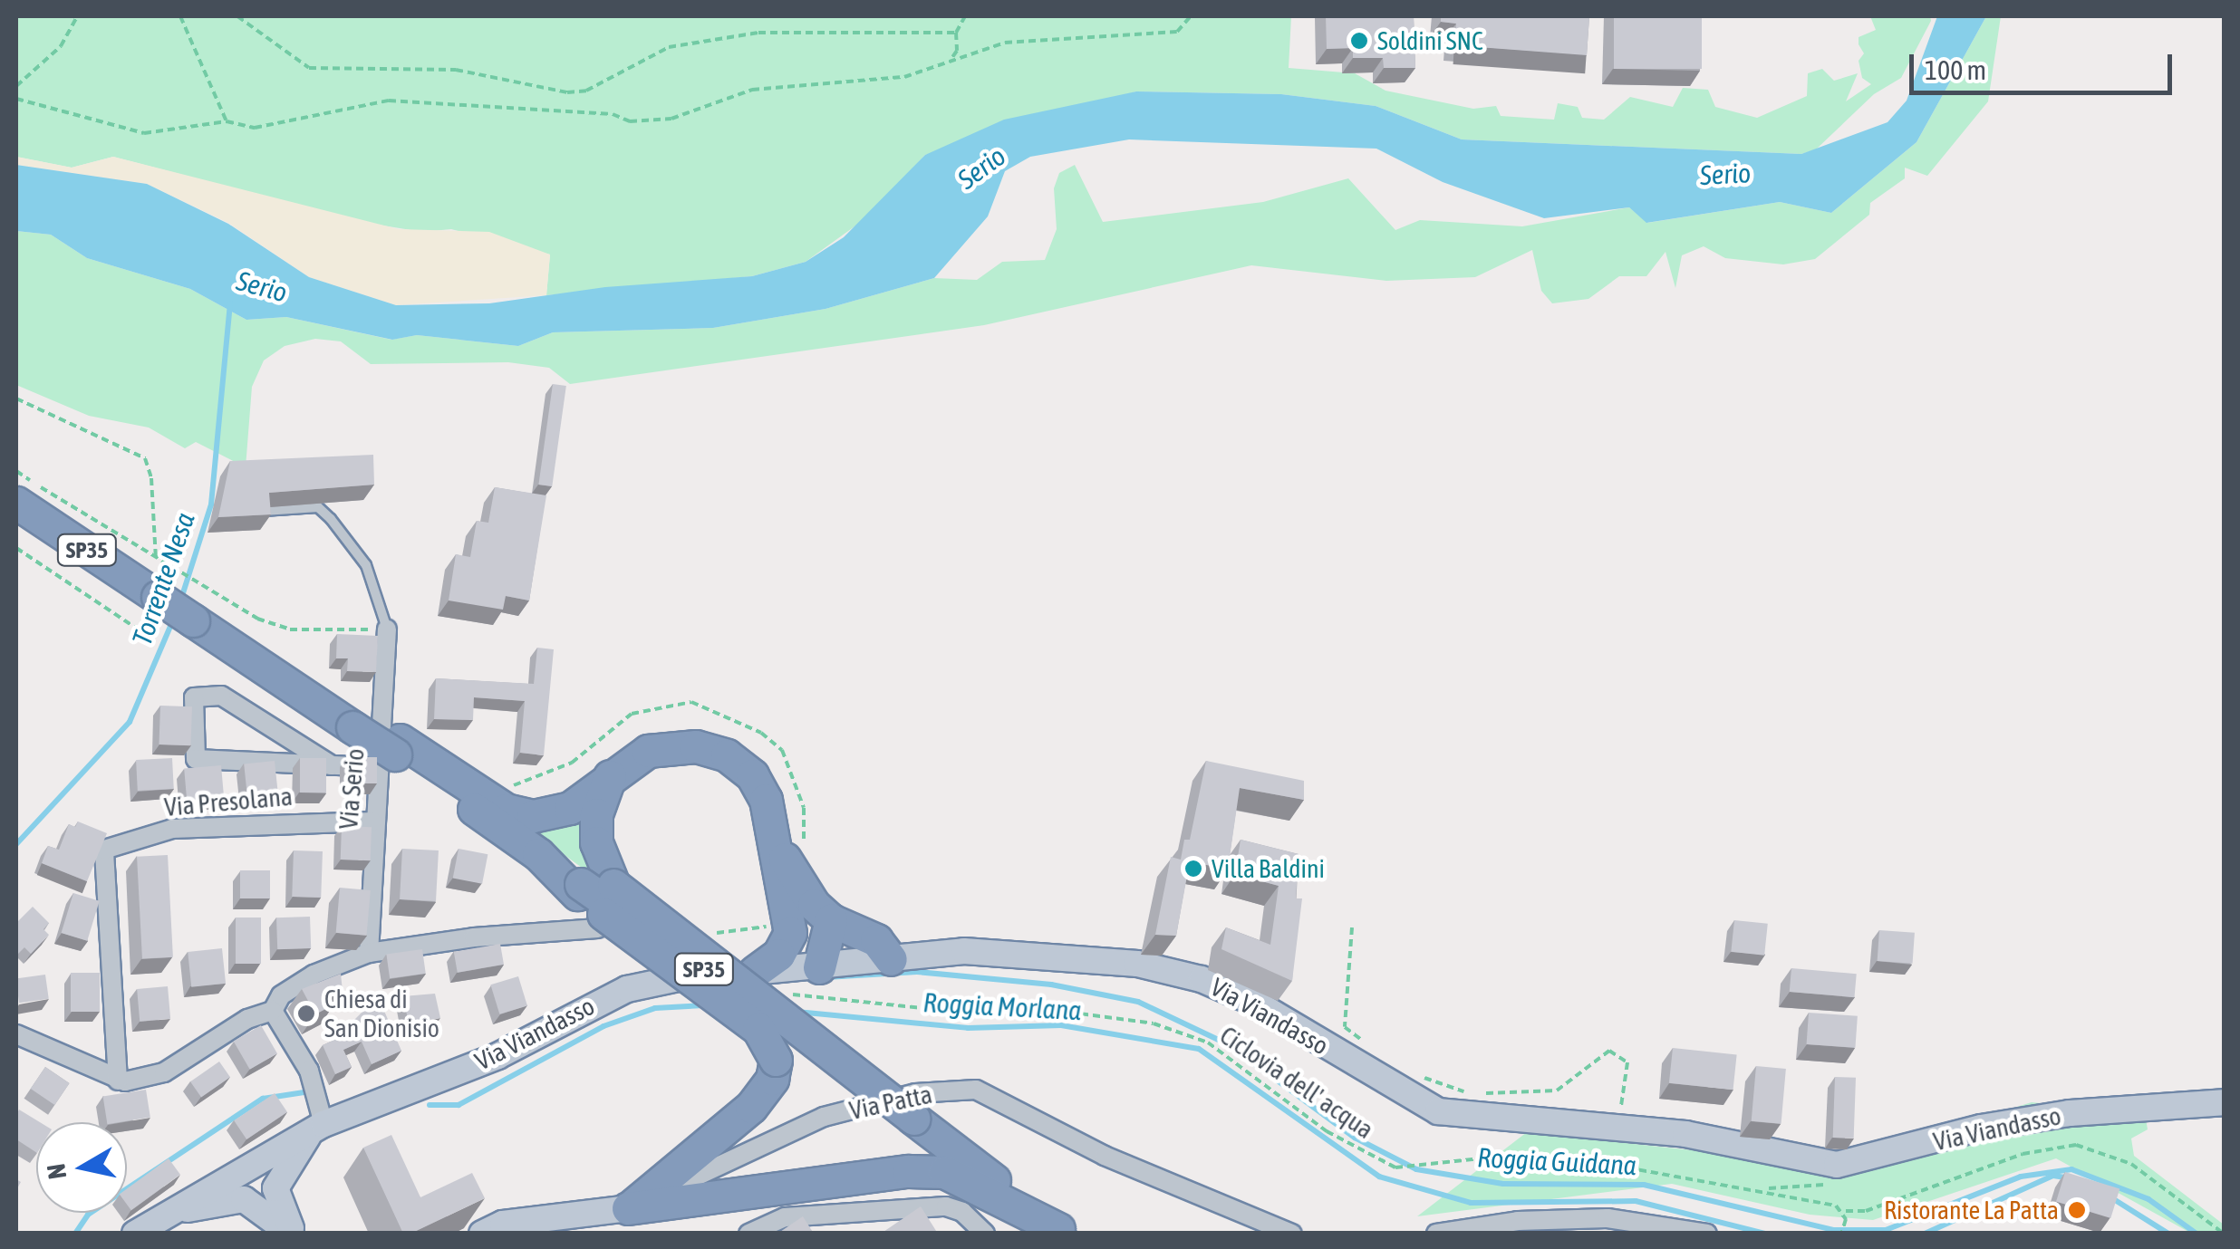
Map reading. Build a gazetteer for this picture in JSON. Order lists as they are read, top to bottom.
{
  "streets": {
    "highway": ["SP35"],
    "street": [
      "Via Serio",
      "Via Presolana",
      "Via Viandasso",
      "Via Patta"
    ],
    "path": ["Ciclovia dell' acqua"]
  },
  "crossings": [
    ["SP35", "Via Serio"],
    ["Via Serio", "Via Presolana"]
  ],
  "water": [
    "Serio",
    "Torrente Nesa",
    "Roggia Morlana",
    "Roggia Guidana"
  ],
  "places": [
    "Soldini SNC",
    "Villa Baldini",
    "Chiesa di San Dionisio",
    "Ristorante La Patta"
  ],
  "scale_bar": "100 m",
  "north": "left"
}
